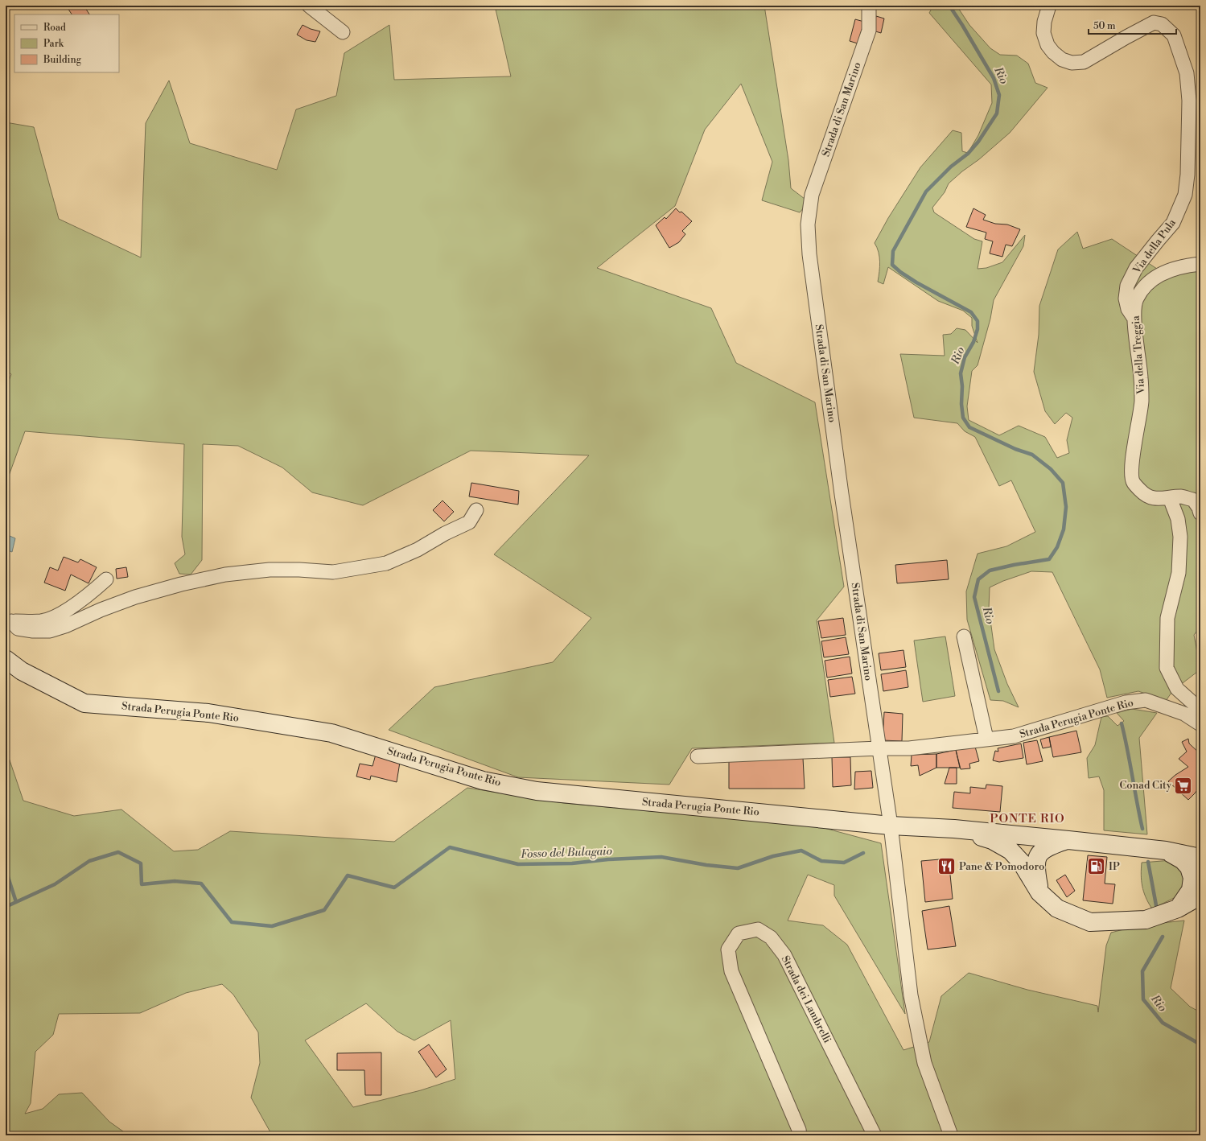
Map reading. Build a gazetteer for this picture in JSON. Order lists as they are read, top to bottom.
{
  "streets": {
    "main road": ["Strada Perugia Ponte Rio"],
    "street": [
      "Strada di San Marino",
      "Via della Pula",
      "Via della Treggia",
      "Strada dei Lambrelli"
    ]
  },
  "crossings": [
    ["Strada di San Marino", "Strada Perugia Ponte Rio"],
    ["Via della Pula", "Via della Treggia"]
  ],
  "districts": ["PONTE RIO"],
  "water": ["Rio", "Fosso del Bulagaio"],
  "places": {
    "supermarket": ["Conad City"],
    "restaurant": ["Pane & Pomodoro"],
    "fuel station": ["IP"]
  },
  "legend": ["Road", "Park", "Building"],
  "scale_bar": "50 m"
}
